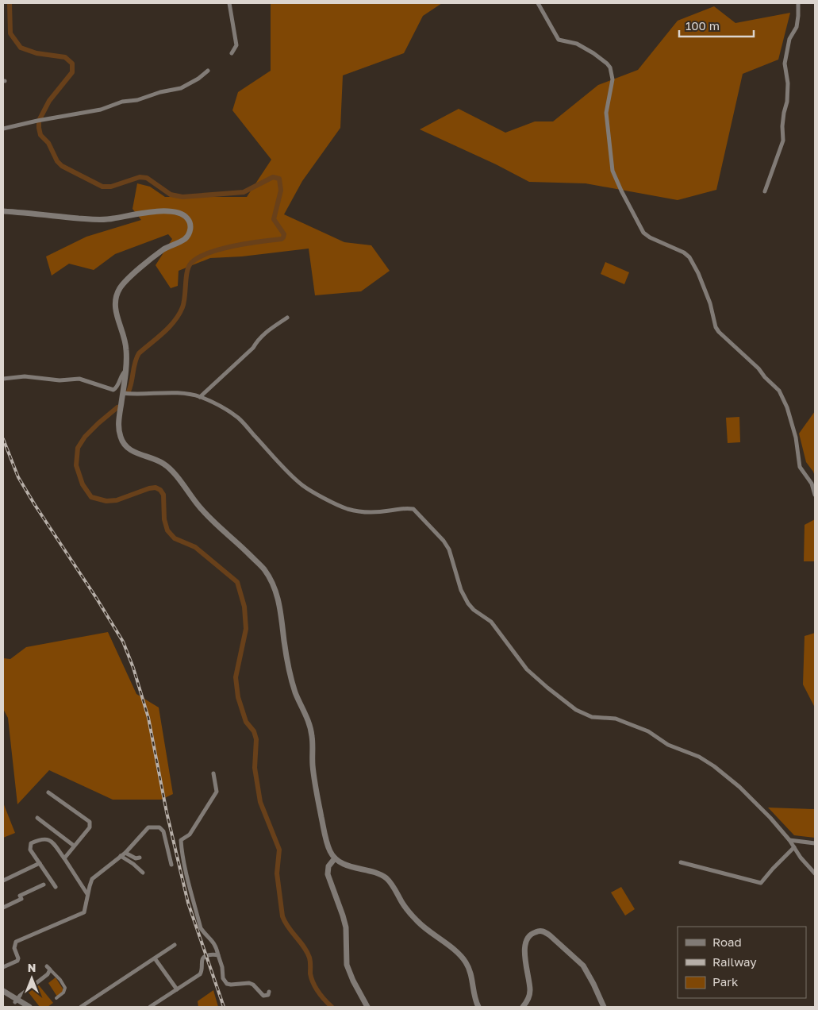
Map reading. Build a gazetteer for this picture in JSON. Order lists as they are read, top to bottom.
{
  "legend": ["Road", "Railway", "Park"],
  "scale_bar": "100 m",
  "north": "top"
}
